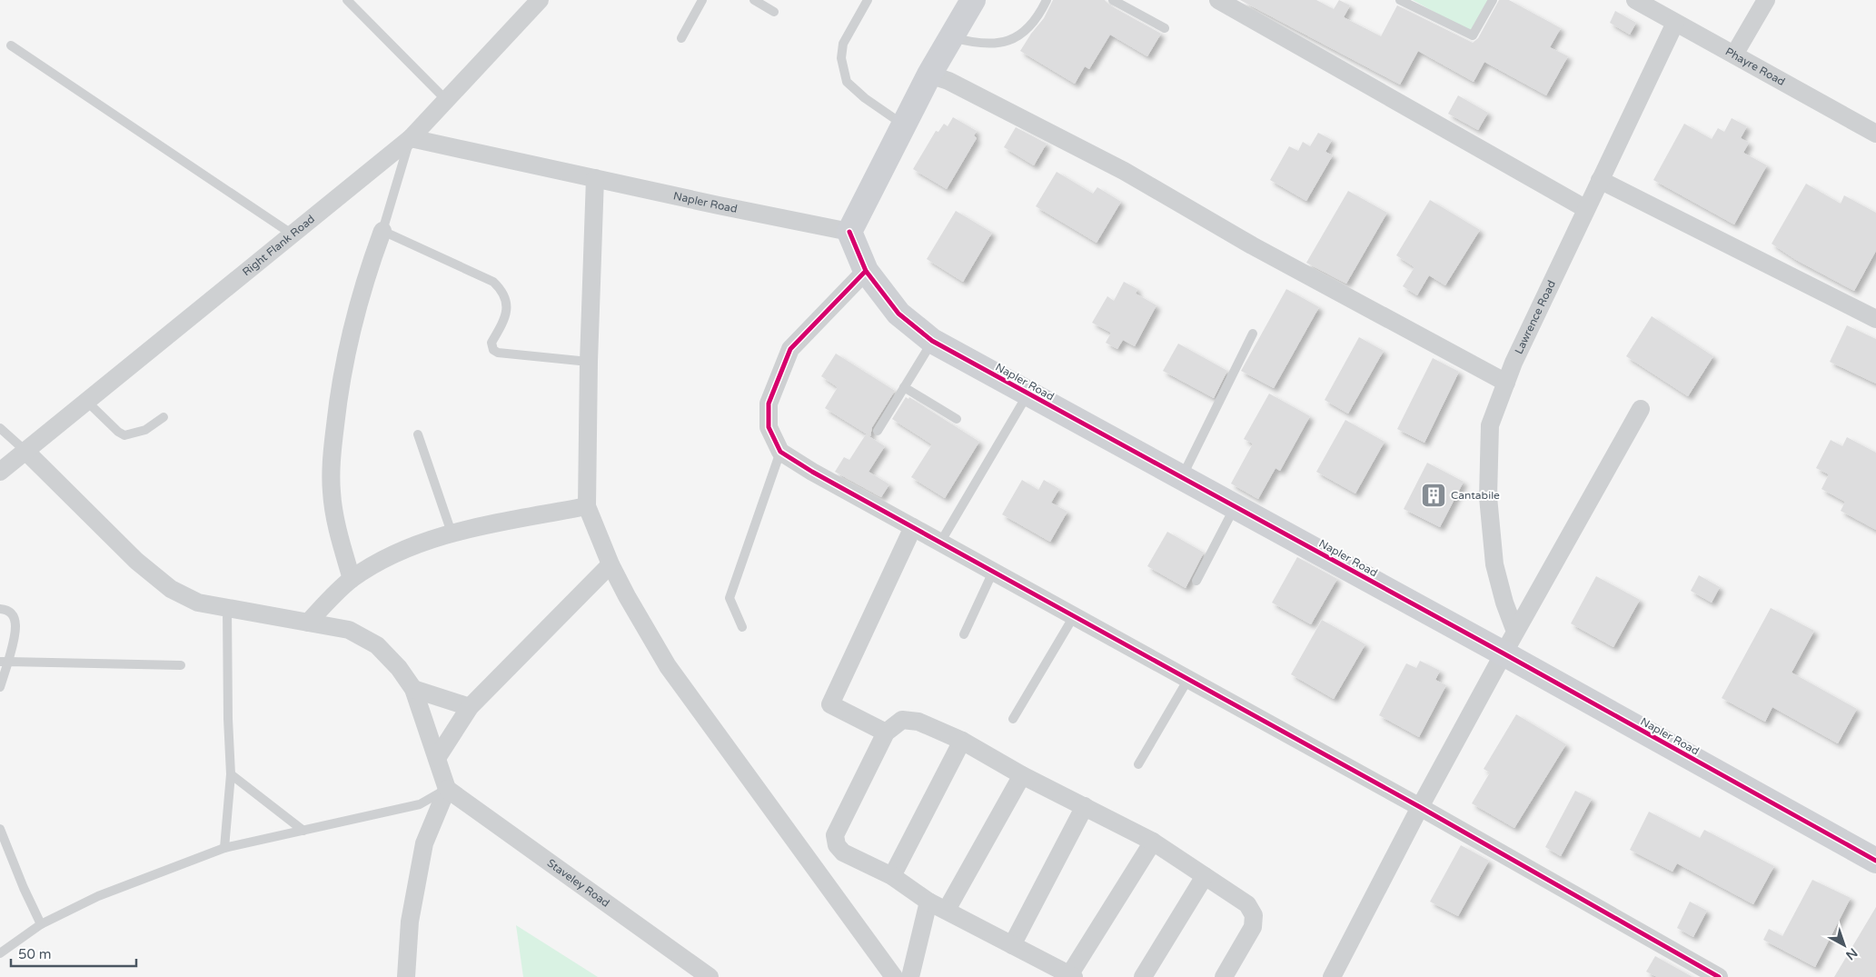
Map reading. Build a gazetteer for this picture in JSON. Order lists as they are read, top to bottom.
{
  "streets": {
    "street": [
      "Phayre Road",
      "Napler Road",
      "Right Flank Road",
      "Lawrence Road",
      "Staveley Road"
    ]
  },
  "crossings": [
    ["Phayre Road", "Lawrence Road"],
    ["Napler Road", "Right Flank Road"]
  ],
  "places": {
    "building": ["Cantabile"]
  },
  "scale_bar": "50 m",
  "north": "bottom right"
}
